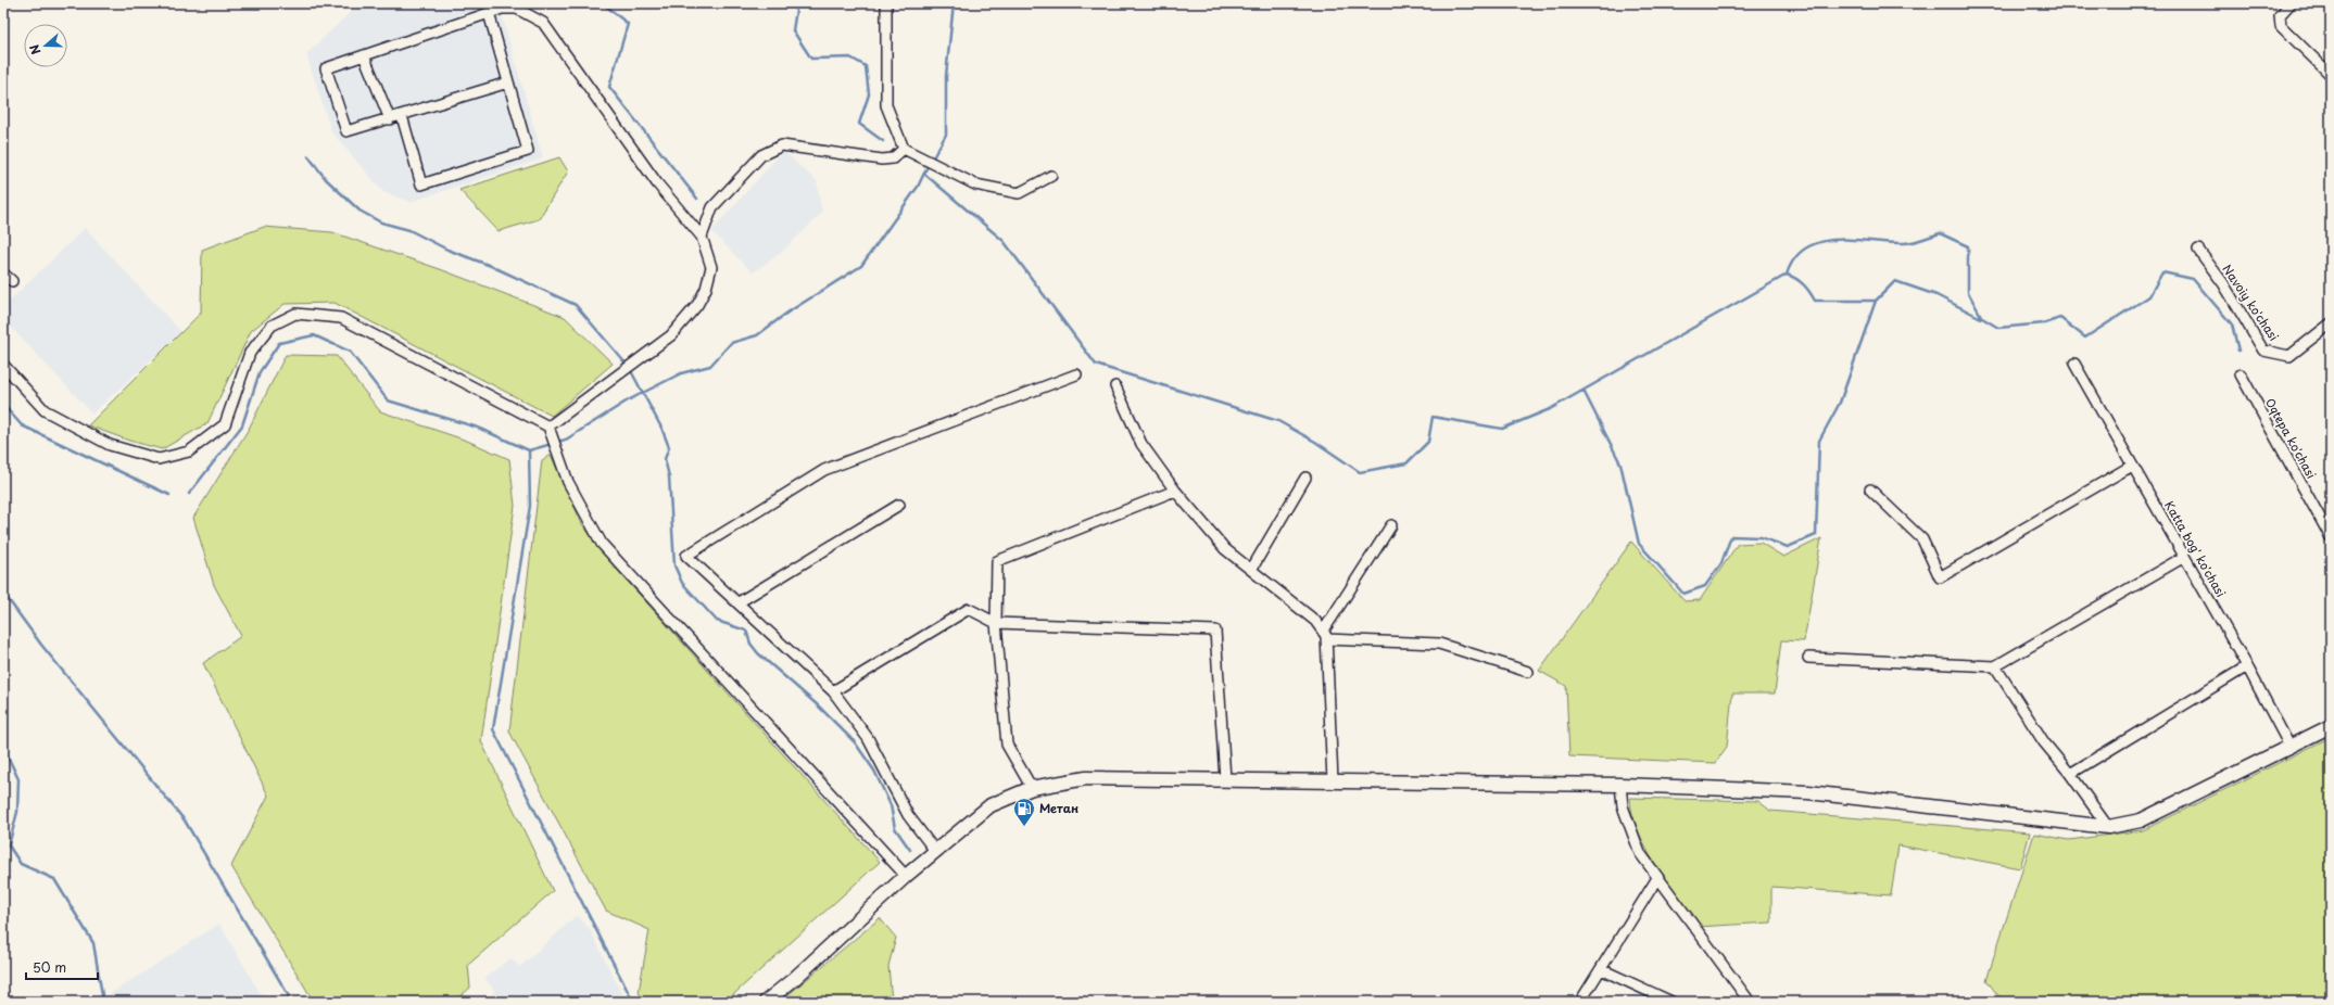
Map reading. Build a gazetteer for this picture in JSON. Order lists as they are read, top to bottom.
{
  "streets": {
    "street": ["Navoiy ko'chasi", "Oqtepa ko'chasi", "Katta bog' ko'chasi"]
  },
  "places": {
    "fuel station": ["Метан"]
  },
  "scale_bar": "50 m",
  "north": "left"
}
